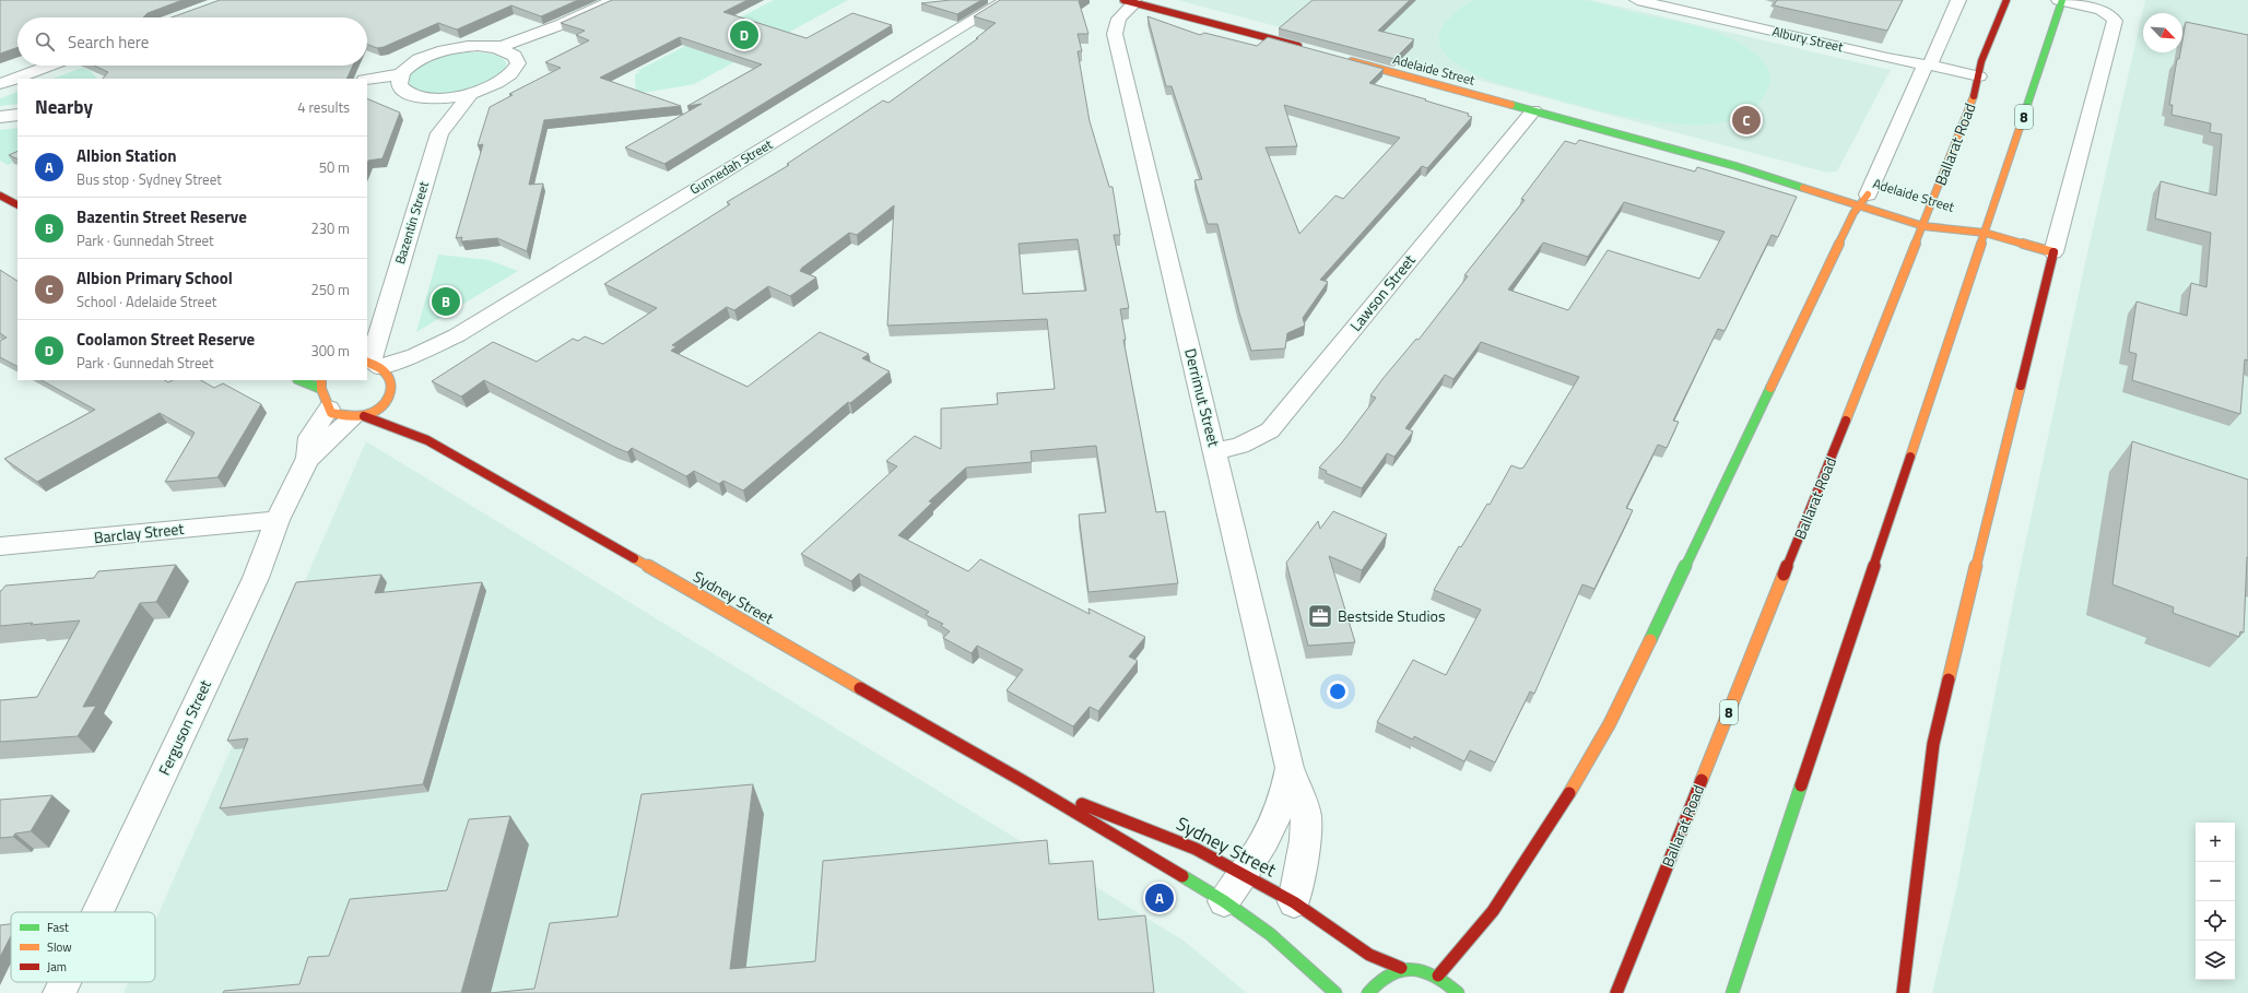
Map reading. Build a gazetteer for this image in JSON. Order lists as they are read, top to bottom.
{
  "streets": {
    "main road": [
      "Adelaide Street",
      "8",
      "Ballarat Road",
      "Sydney Street"
    ],
    "street": [
      "Albury Street",
      "Gunnedah Street",
      "Bazentin Street",
      "Lawson Street",
      "Derrimut Street",
      "Barclay Street",
      "Ferguson Street"
    ]
  },
  "crossings": [
    ["Albury Street", "Ballarat Road"],
    ["Adelaide Street", "8"],
    ["Adelaide Street", "Ballarat Road"],
    ["Adelaide Street", "Lawson Street"],
    ["Gunnedah Street", "Bazentin Street"],
    ["Lawson Street", "Derrimut Street"],
    ["Derrimut Street", "Sydney Street"],
    ["Barclay Street", "Ferguson Street"],
    ["Sydney Street", "Ferguson Street"]
  ],
  "places": {
    "office": ["Bestside Studios"]
  },
  "legend": ["Fast", "Slow", "Jam"],
  "north": "bottom right",
  "page": {
    "search": "Search here",
    "pins": [
      "D",
      "C",
      "B",
      "A"
    ],
    "heading": ["Nearby", "4 results"],
    "list": [
      {
        "mark": "A",
        "name": "Albion Station",
        "note": "Bus stop · Sydney Street",
        "value": "50 m"
      },
      {
        "mark": "B",
        "name": "Bazentin Street Reserve",
        "note": "Park · Gunnedah Street",
        "value": "230 m"
      },
      {
        "mark": "C",
        "name": "Albion Primary School",
        "note": "School · Adelaide Street",
        "value": "250 m"
      },
      {
        "mark": "D",
        "name": "Coolamon Street Reserve",
        "note": "Park · Gunnedah Street",
        "value": "300 m"
      }
    ],
    "map_buttons": ["+", "−"]
  }
}
